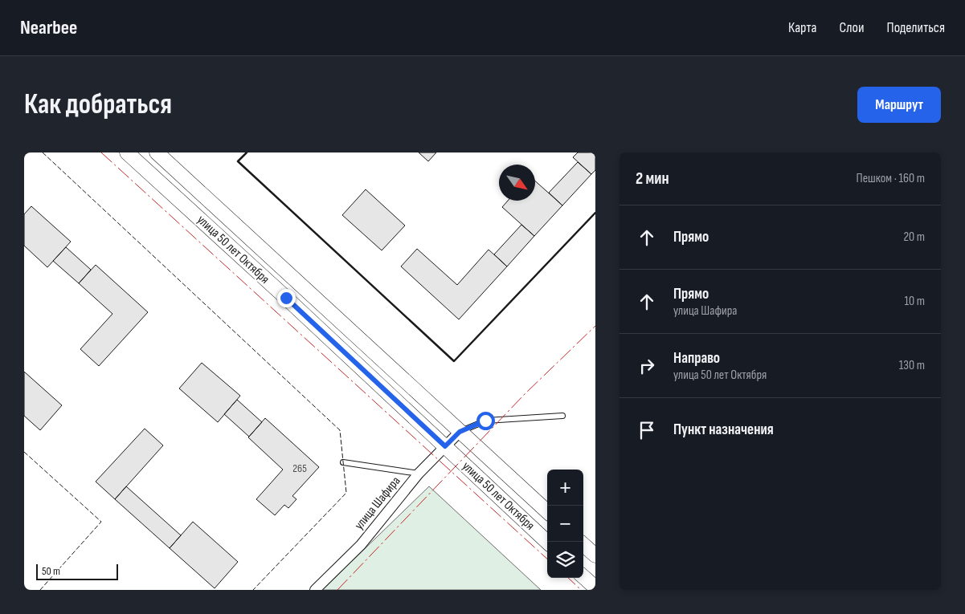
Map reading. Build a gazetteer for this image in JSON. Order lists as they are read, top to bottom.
{
  "streets": {
    "main road": ["улица 50 лет Октября"],
    "street": ["улица Шафира"]
  },
  "crossings": [
    ["улица 50 лет Октября", "улица Шафира"]
  ],
  "house_numbers": ["265"],
  "scale_bar": "50 m",
  "north": "bottom right",
  "page": {
    "header": "Nearbee",
    "nav": ["Карта", "Слои", "Поделиться"],
    "buttons": "Маршрут",
    "title": "Как добраться",
    "heading": ["2 мин", "Пешком · 160 m"],
    "list": [
      ["Прямо", "20 m"],
      ["Прямо", "улица Шафира", "10 m"],
      ["Направо", "улица 50 лет Октября", "130 m"],
      "Пункт назначения"
    ],
    "map_buttons": ["+", "−"],
    "scale": "50 m"
  }
}
